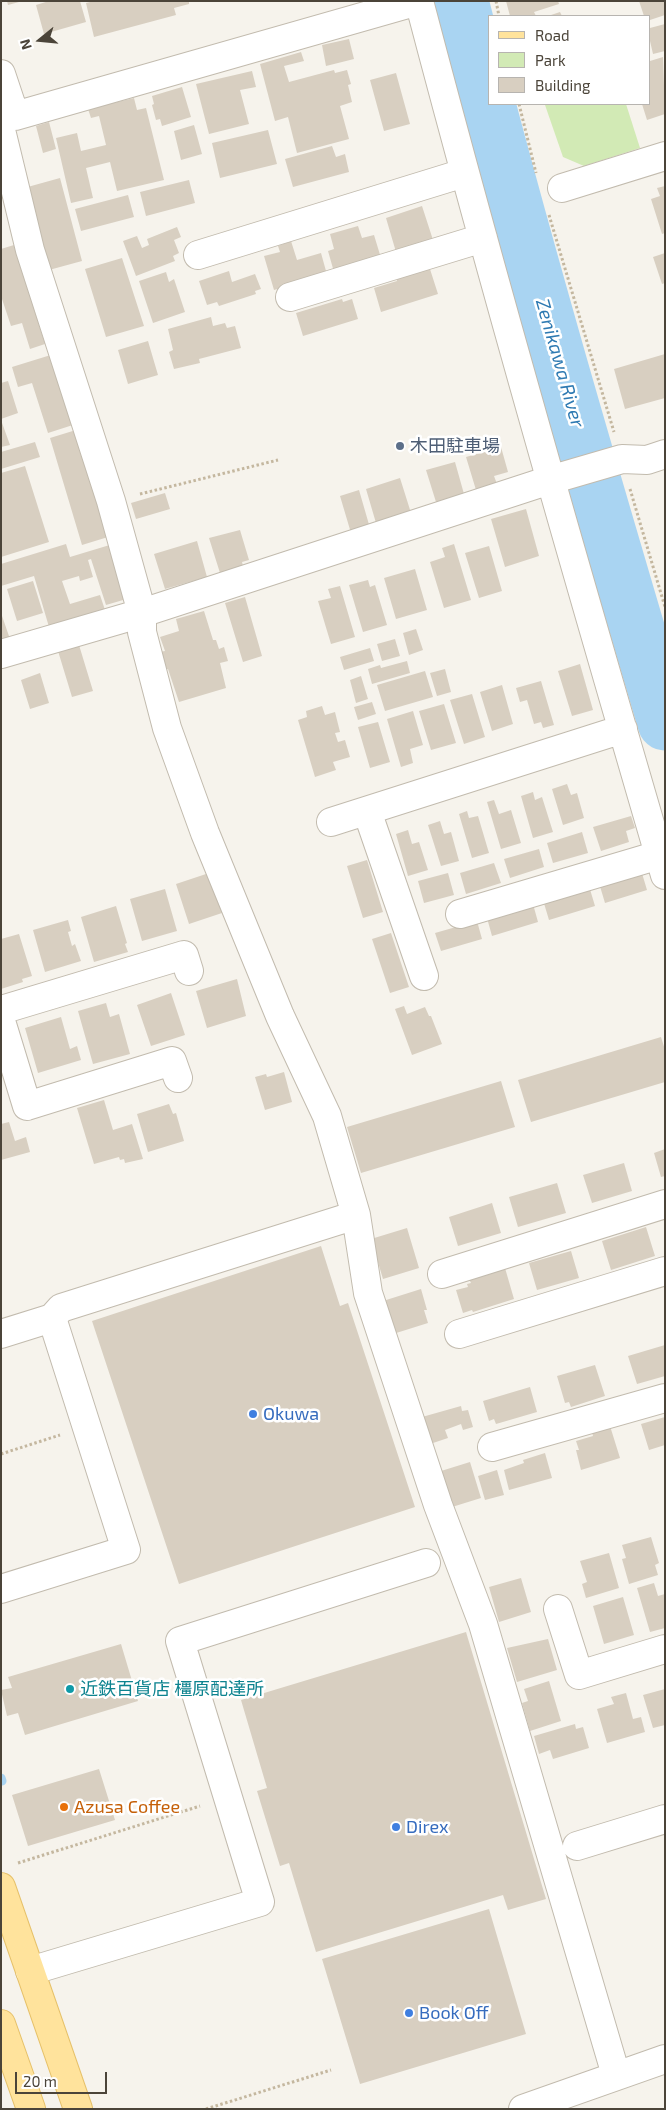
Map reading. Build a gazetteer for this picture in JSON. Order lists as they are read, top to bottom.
{
  "water": ["Zenikawa River"],
  "places": [
    "木田駐車場",
    "Okuwa",
    "近鉄百貨店 橿原配達所",
    "Azusa Coffee",
    "Direx",
    "Book Off"
  ],
  "legend": ["Road", "Park", "Building"],
  "scale_bar": "20 m",
  "north": "left"
}
